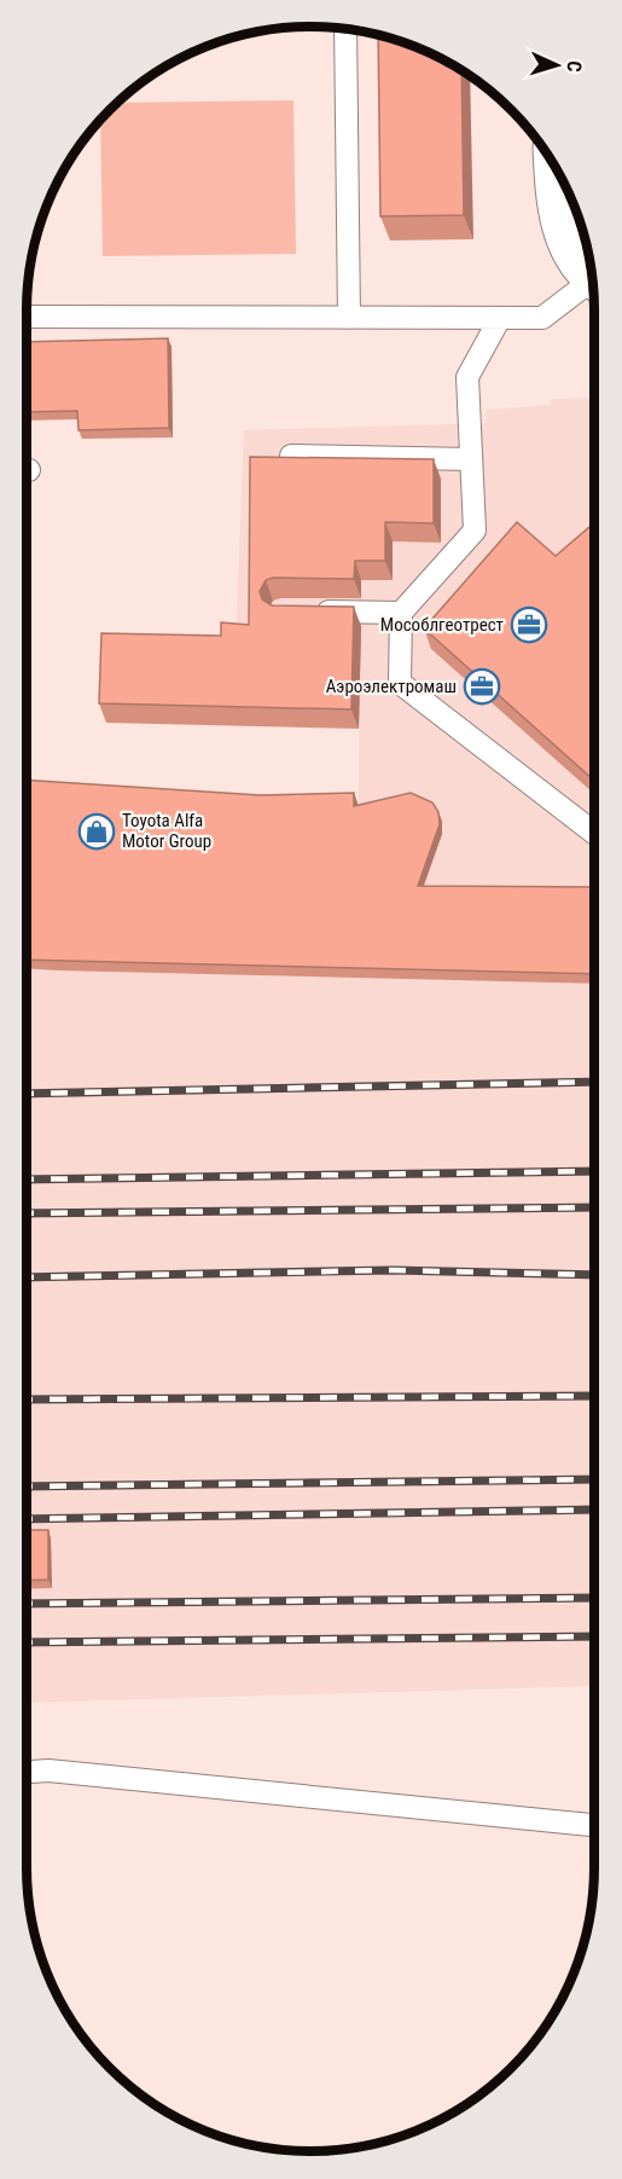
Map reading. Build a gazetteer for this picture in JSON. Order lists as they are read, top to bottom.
{
  "places": {
    "office": ["Мособлгеотрест", "Аэроэлектромаш"],
    "shop": ["Toyota Alfa Motor Group"]
  },
  "north": "right"
}
